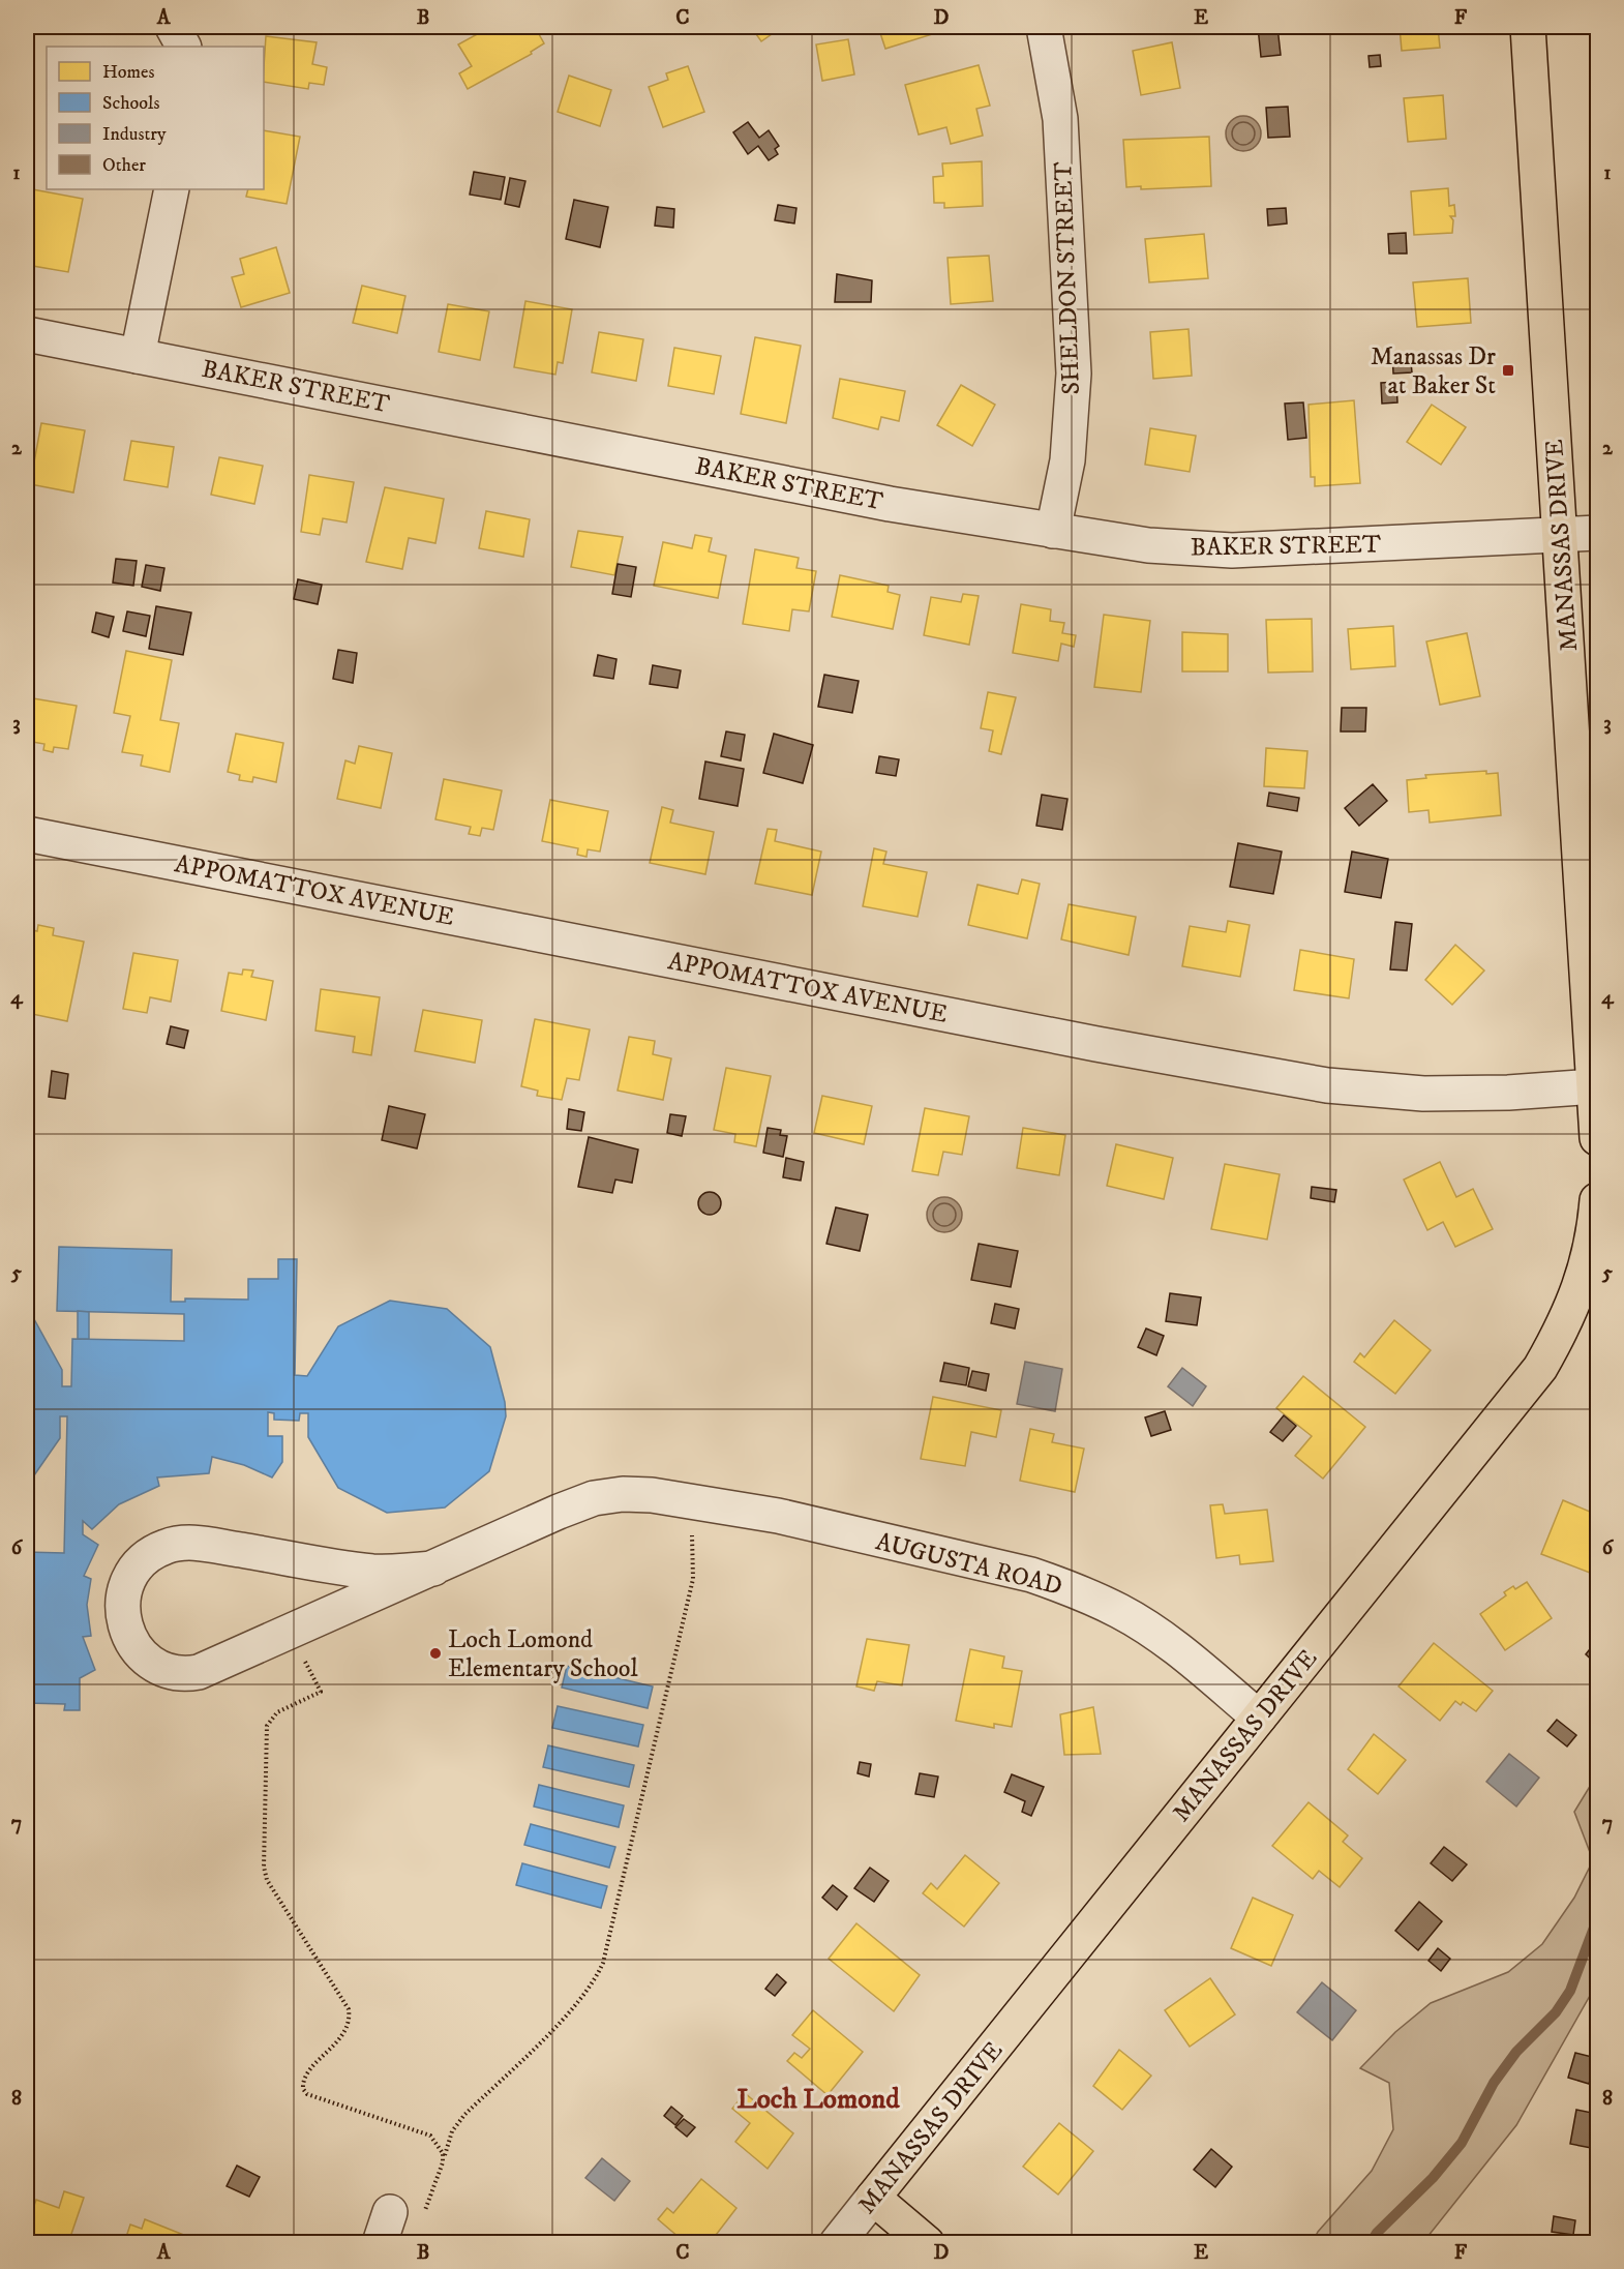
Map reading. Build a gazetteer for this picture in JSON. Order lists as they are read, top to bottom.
{
  "streets": {
    "main road": ["MANASSAS DRIVE"],
    "street": [
      "SHELDON STREET",
      "BAKER STREET",
      "APPOMATTOX AVENUE",
      "AUGUSTA ROAD"
    ]
  },
  "crossings": [
    ["SHELDON STREET", "BAKER STREET"],
    ["BAKER STREET", "MANASSAS DRIVE"],
    ["MANASSAS DRIVE", "APPOMATTOX AVENUE"],
    ["MANASSAS DRIVE", "AUGUSTA ROAD"]
  ],
  "districts": ["Loch Lomond"],
  "places": {
    "transit": ["Manassas Dr at Baker St"],
    "other": ["Loch Lomond Elementary School"]
  },
  "legend": [
    "Homes",
    "Schools",
    "Industry",
    "Other"
  ],
  "grid": {
    "columns": [
      "A",
      "B",
      "C",
      "D",
      "E",
      "F"
    ],
    "rows": [
      "1",
      "2",
      "3",
      "4",
      "5",
      "6",
      "7",
      "8"
    ]
  }
}
